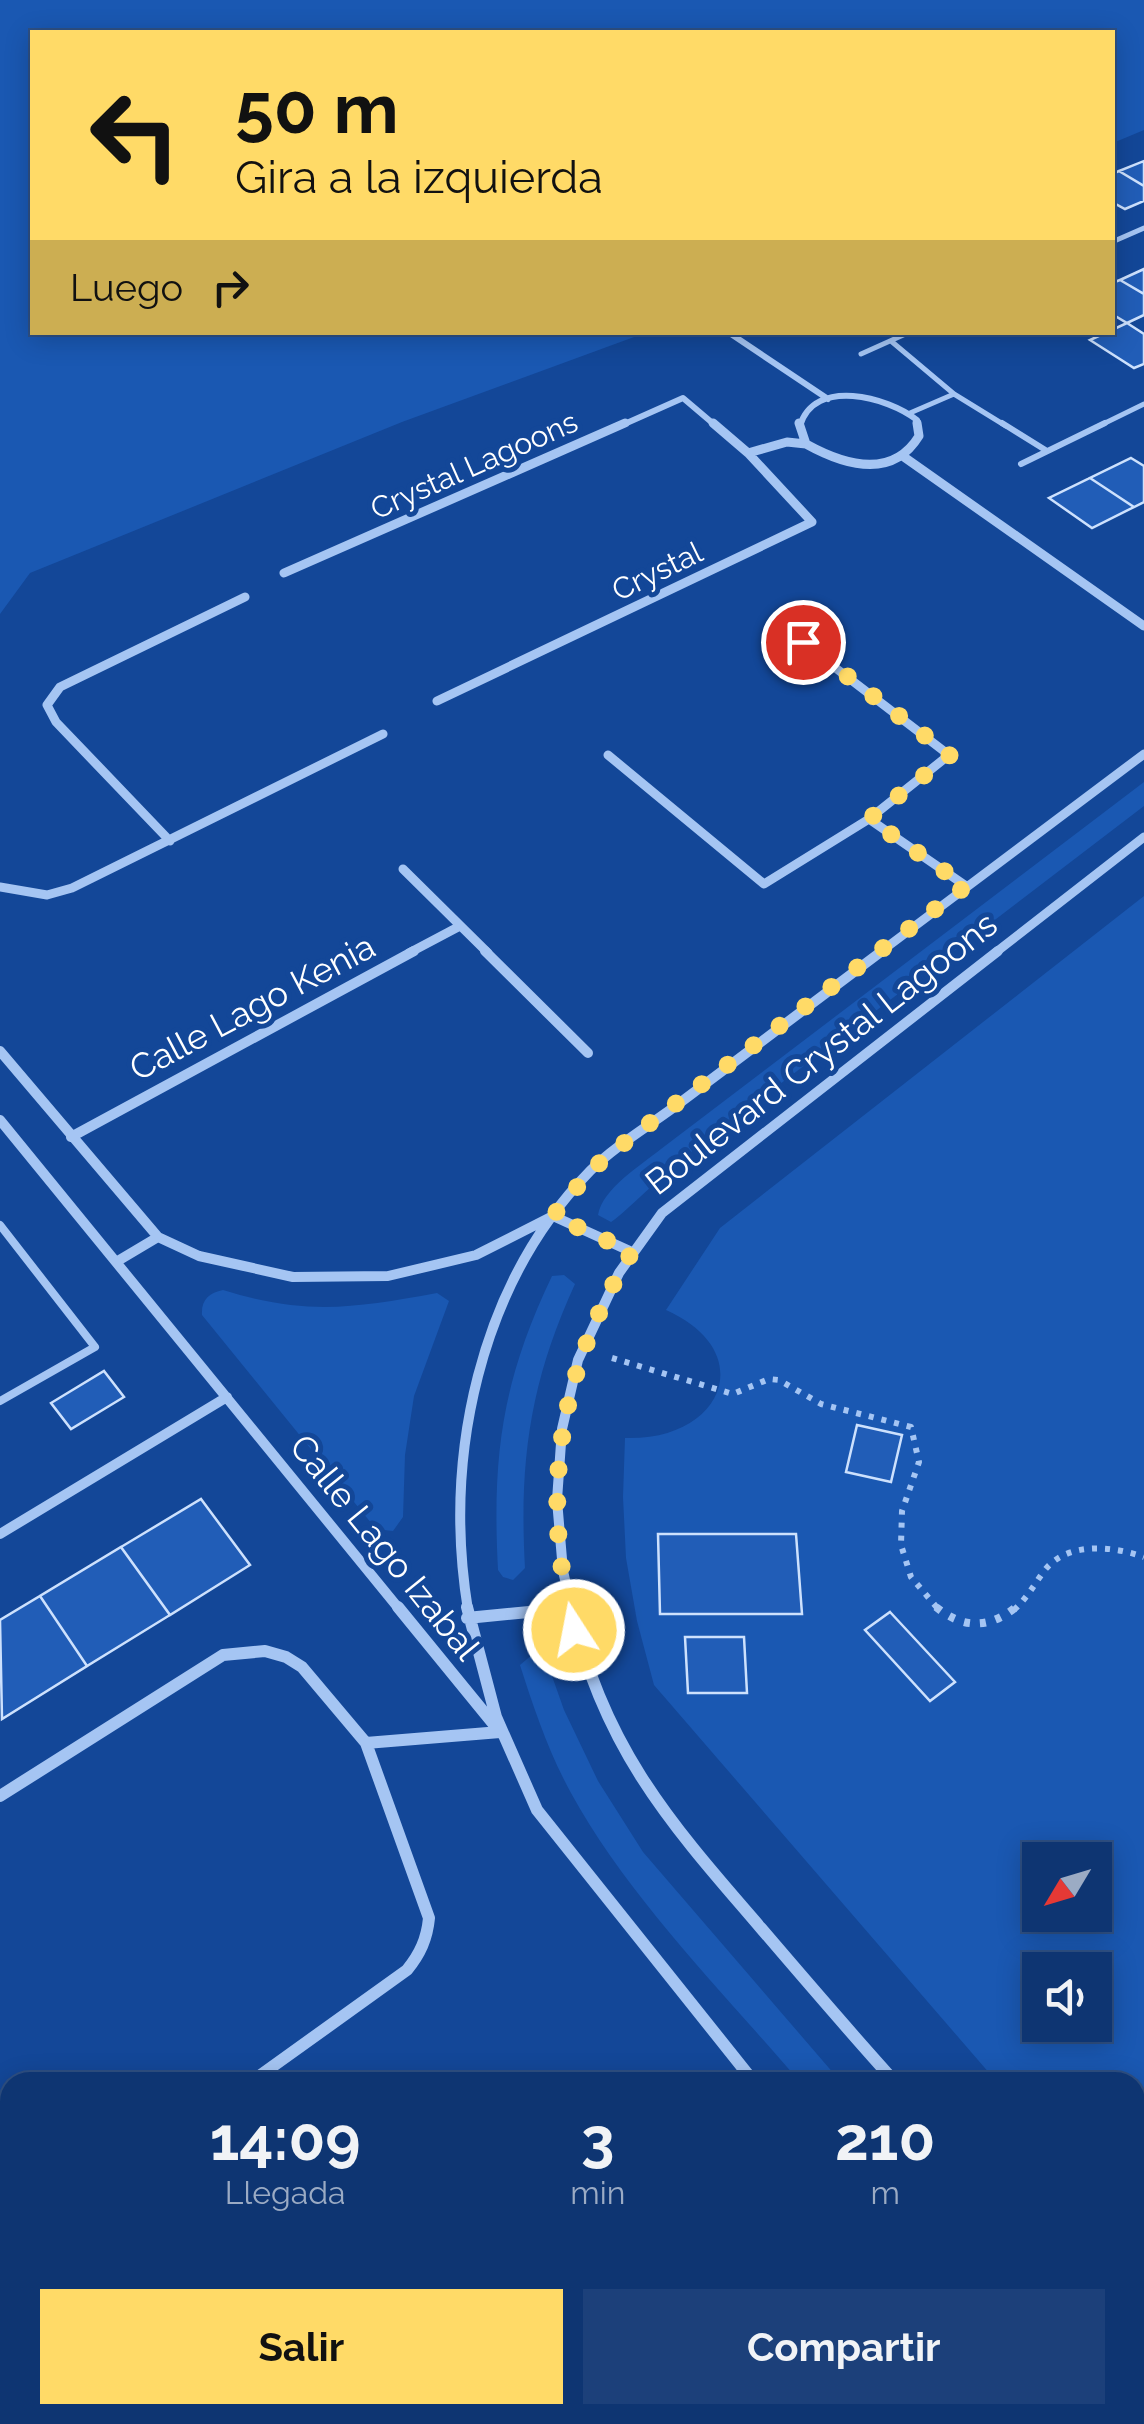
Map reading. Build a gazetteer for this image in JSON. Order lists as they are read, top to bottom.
{
  "streets": {
    "street": [
      "Crystal Lagoons",
      "Crystal",
      "Calle Lago Kenia",
      "Boulevard Crystal Lagoons",
      "Calle Lago Izabal"
    ]
  },
  "crossings": [
    ["Crystal Lagoons", "Crystal"],
    ["Boulevard Crystal Lagoons", "Calle Lago Izabal"]
  ],
  "north": "bottom left",
  "page": {
    "turn": ["50 m", "Gira a la izquierda"],
    "then": "Luego",
    "eta": [
      "14:09",
      "Llegada",
      "3",
      "min",
      "210",
      "m"
    ],
    "buttons": ["Salir", "Compartir"]
  }
}
